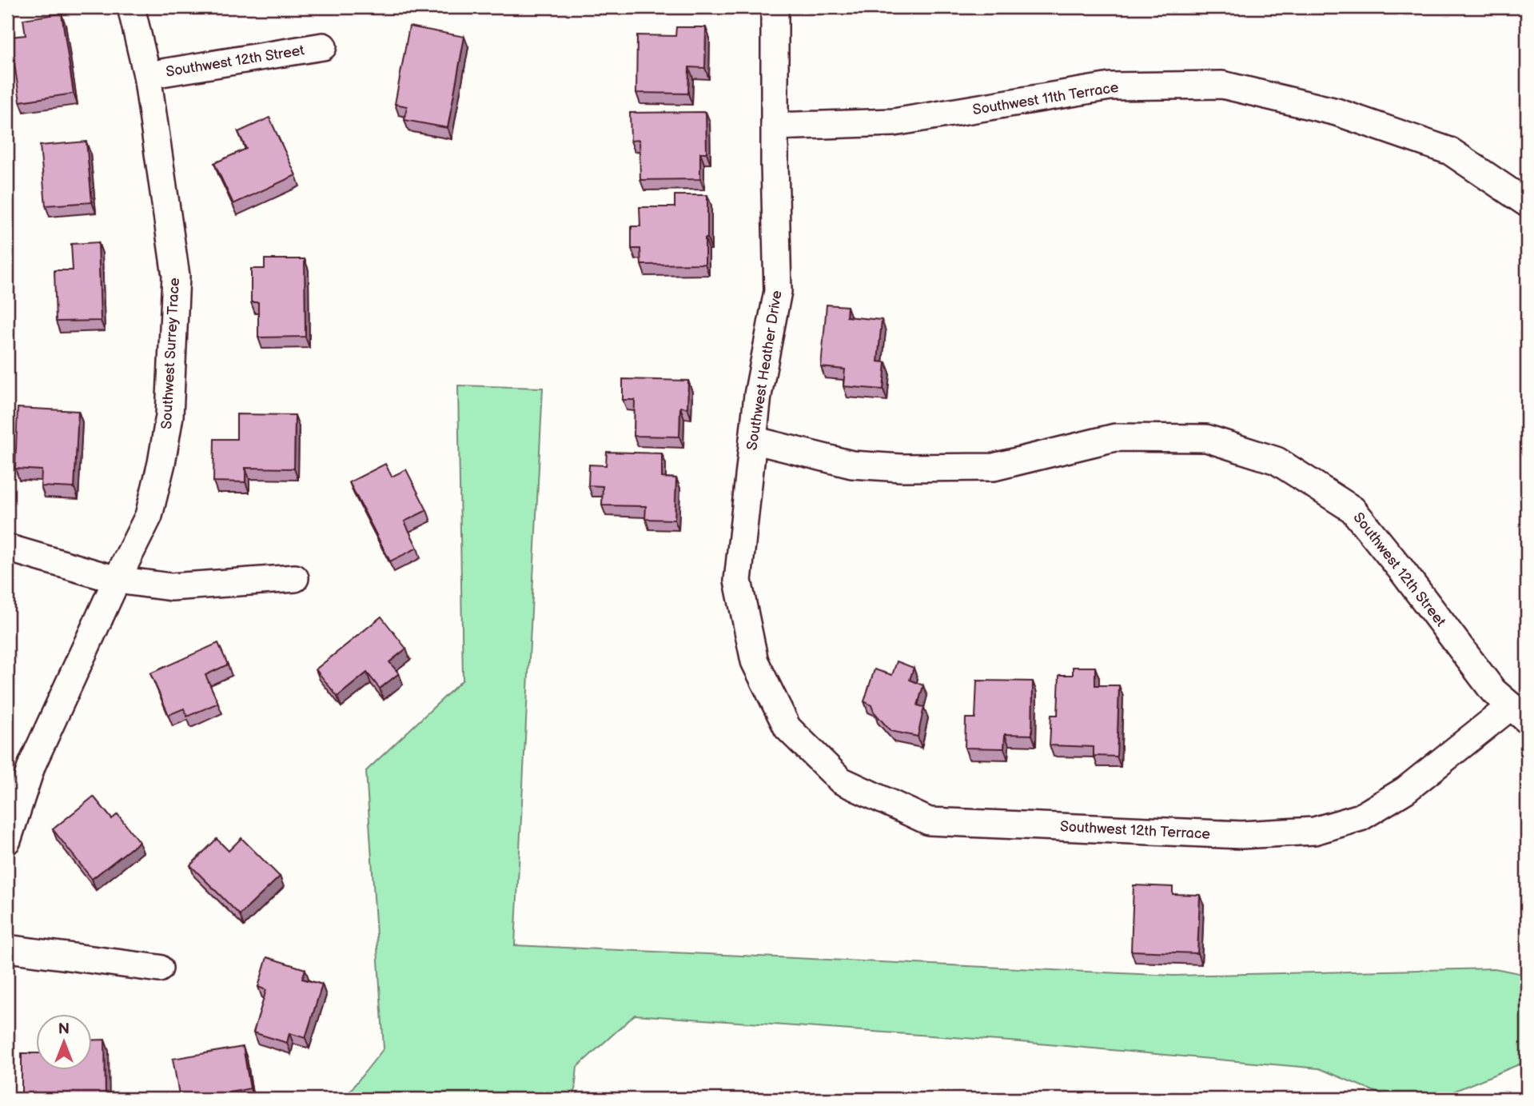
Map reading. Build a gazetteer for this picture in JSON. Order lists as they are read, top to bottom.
{
  "streets": {
    "street": [
      "Southwest 12th Street",
      "Southwest 11th Terrace",
      "Southwest Surrey Trace",
      "Southwest Heather Drive",
      "Southwest 12th Terrace"
    ]
  },
  "crossings": [
    ["Southwest 12th Street", "Southwest Surrey Trace"],
    ["Southwest 12th Street", "Southwest Heather Drive"],
    ["Southwest 12th Street", "Southwest 12th Terrace"],
    ["Southwest 11th Terrace", "Southwest Heather Drive"],
    ["Southwest Heather Drive", "Southwest 12th Terrace"]
  ],
  "north": "top"
}
